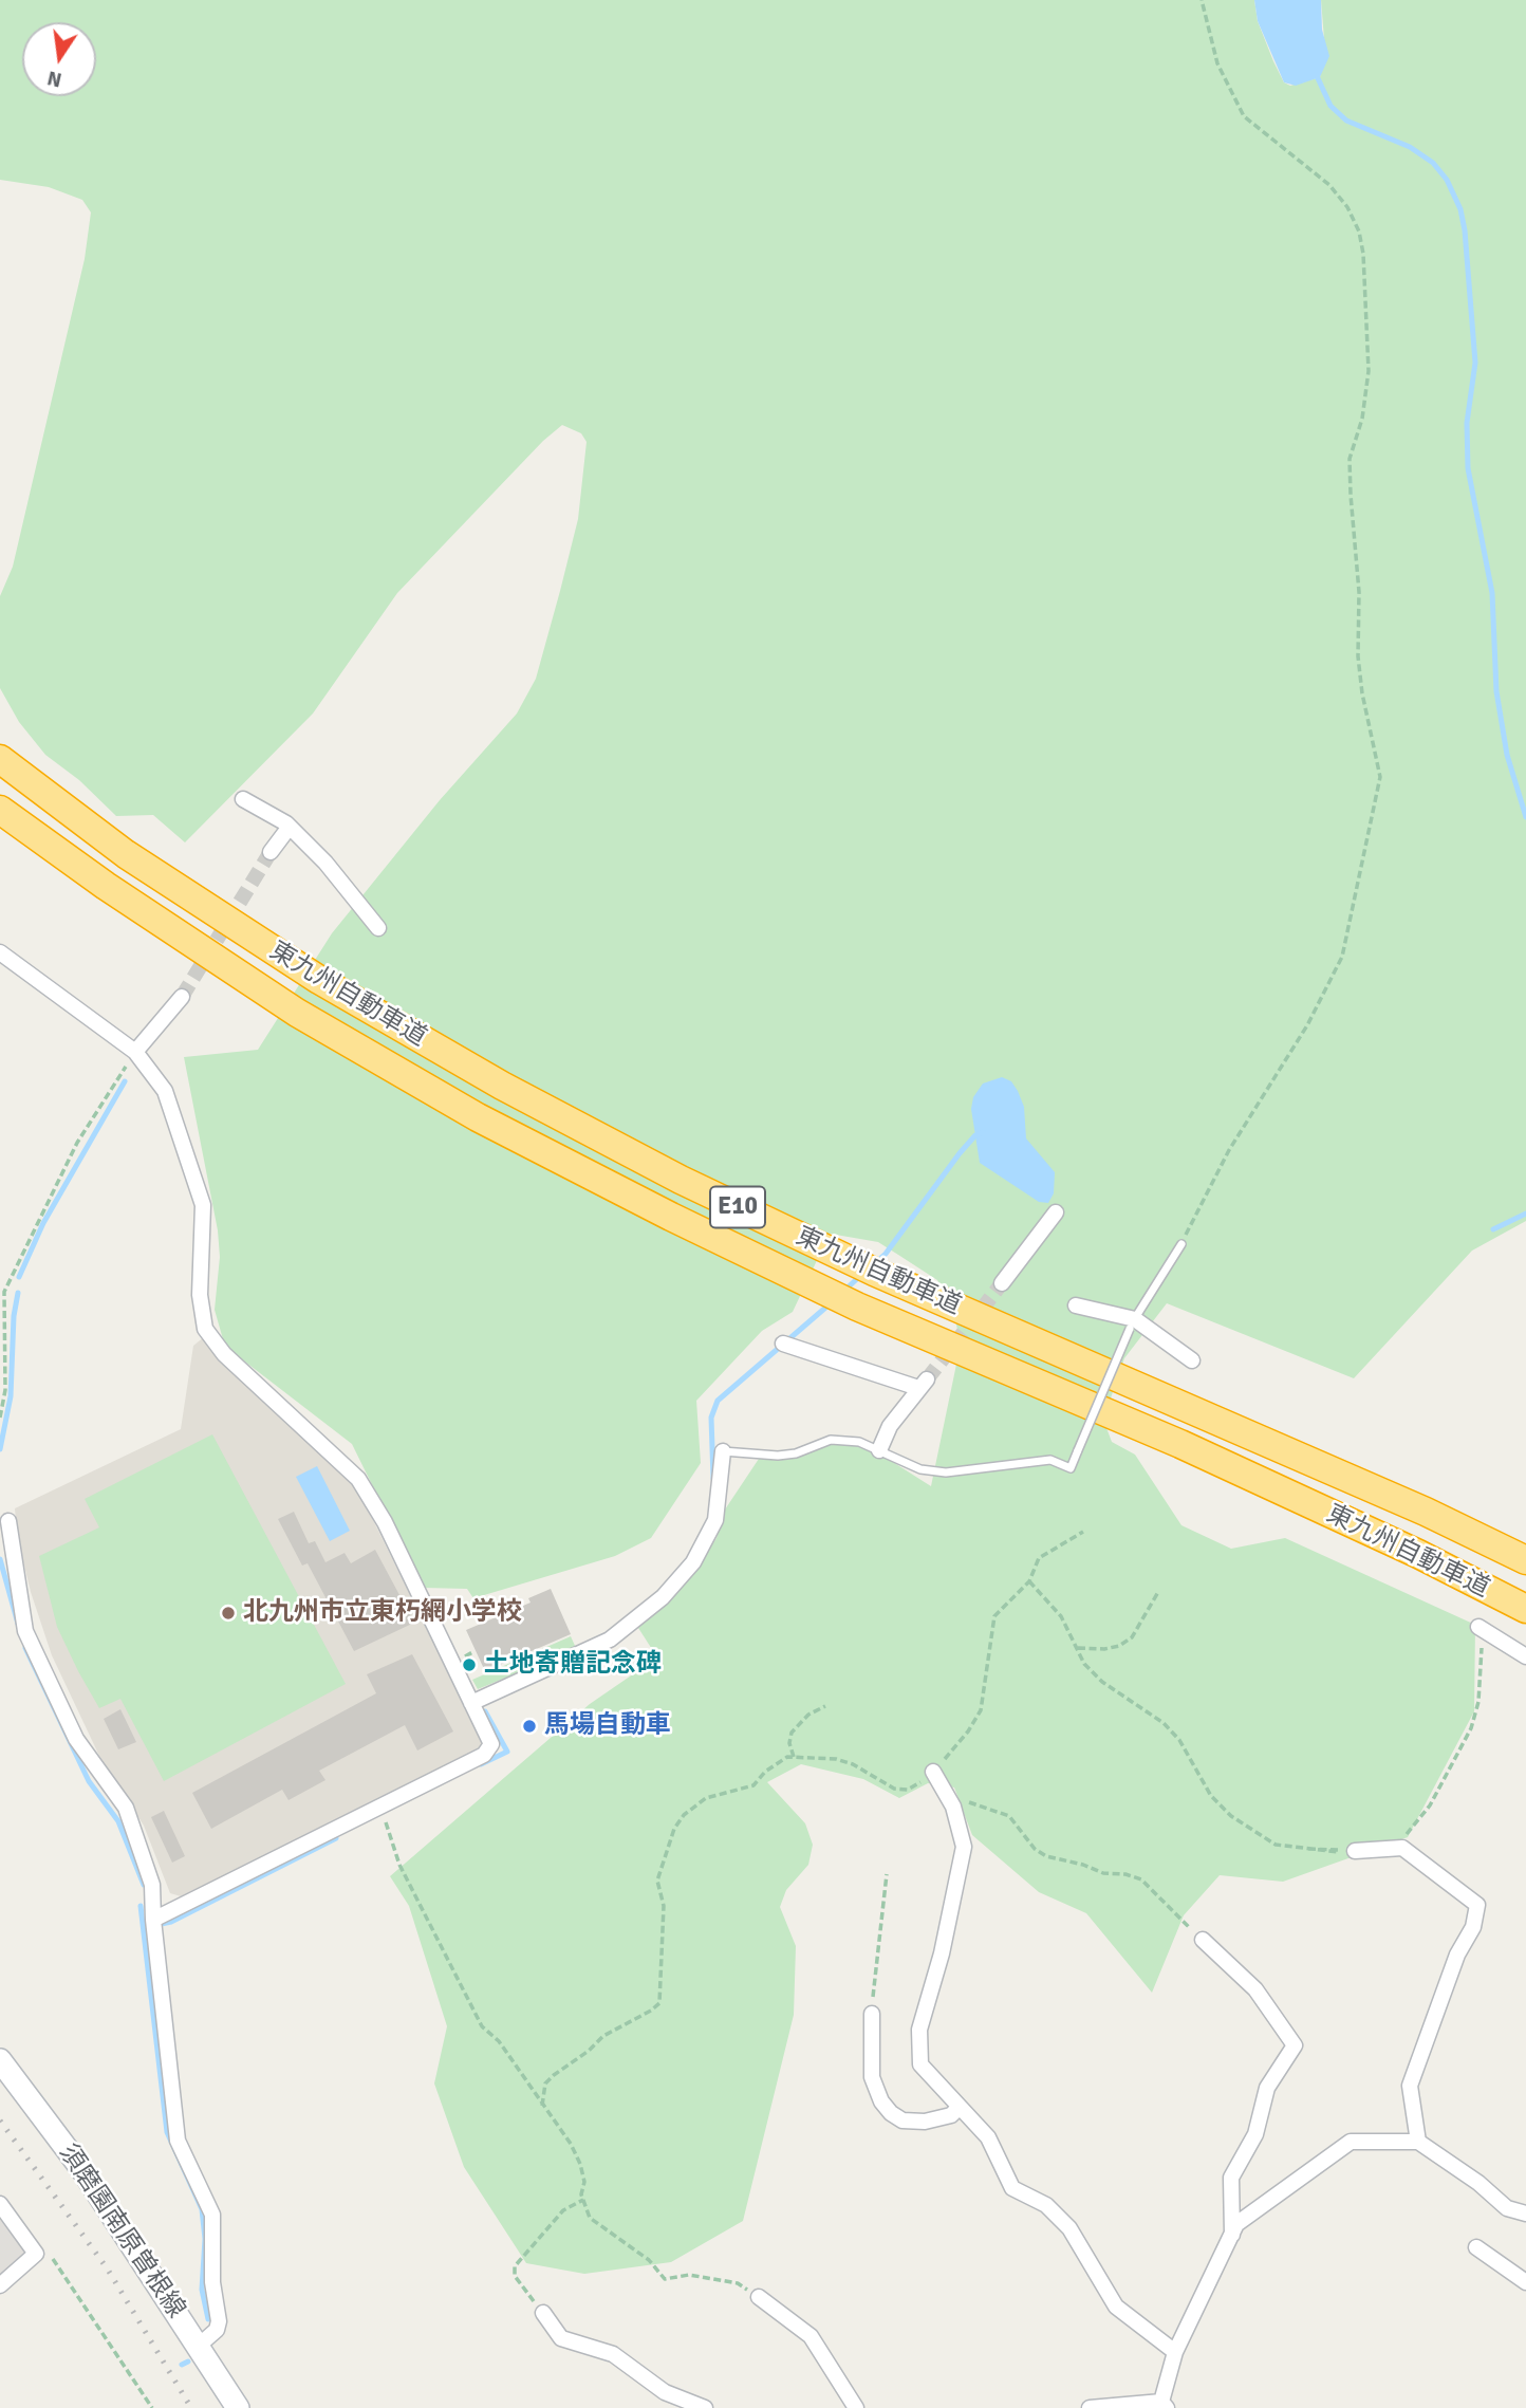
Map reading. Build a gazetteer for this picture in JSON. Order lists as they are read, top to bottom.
{
  "streets": {
    "highway": ["東九州自動車道", "E10"],
    "main road": ["須磨園南原曽根線"]
  },
  "places": ["北九州市立東朽網小学校", "土地寄贈記念碑", "馬場自動車"],
  "north": "bottom"
}
